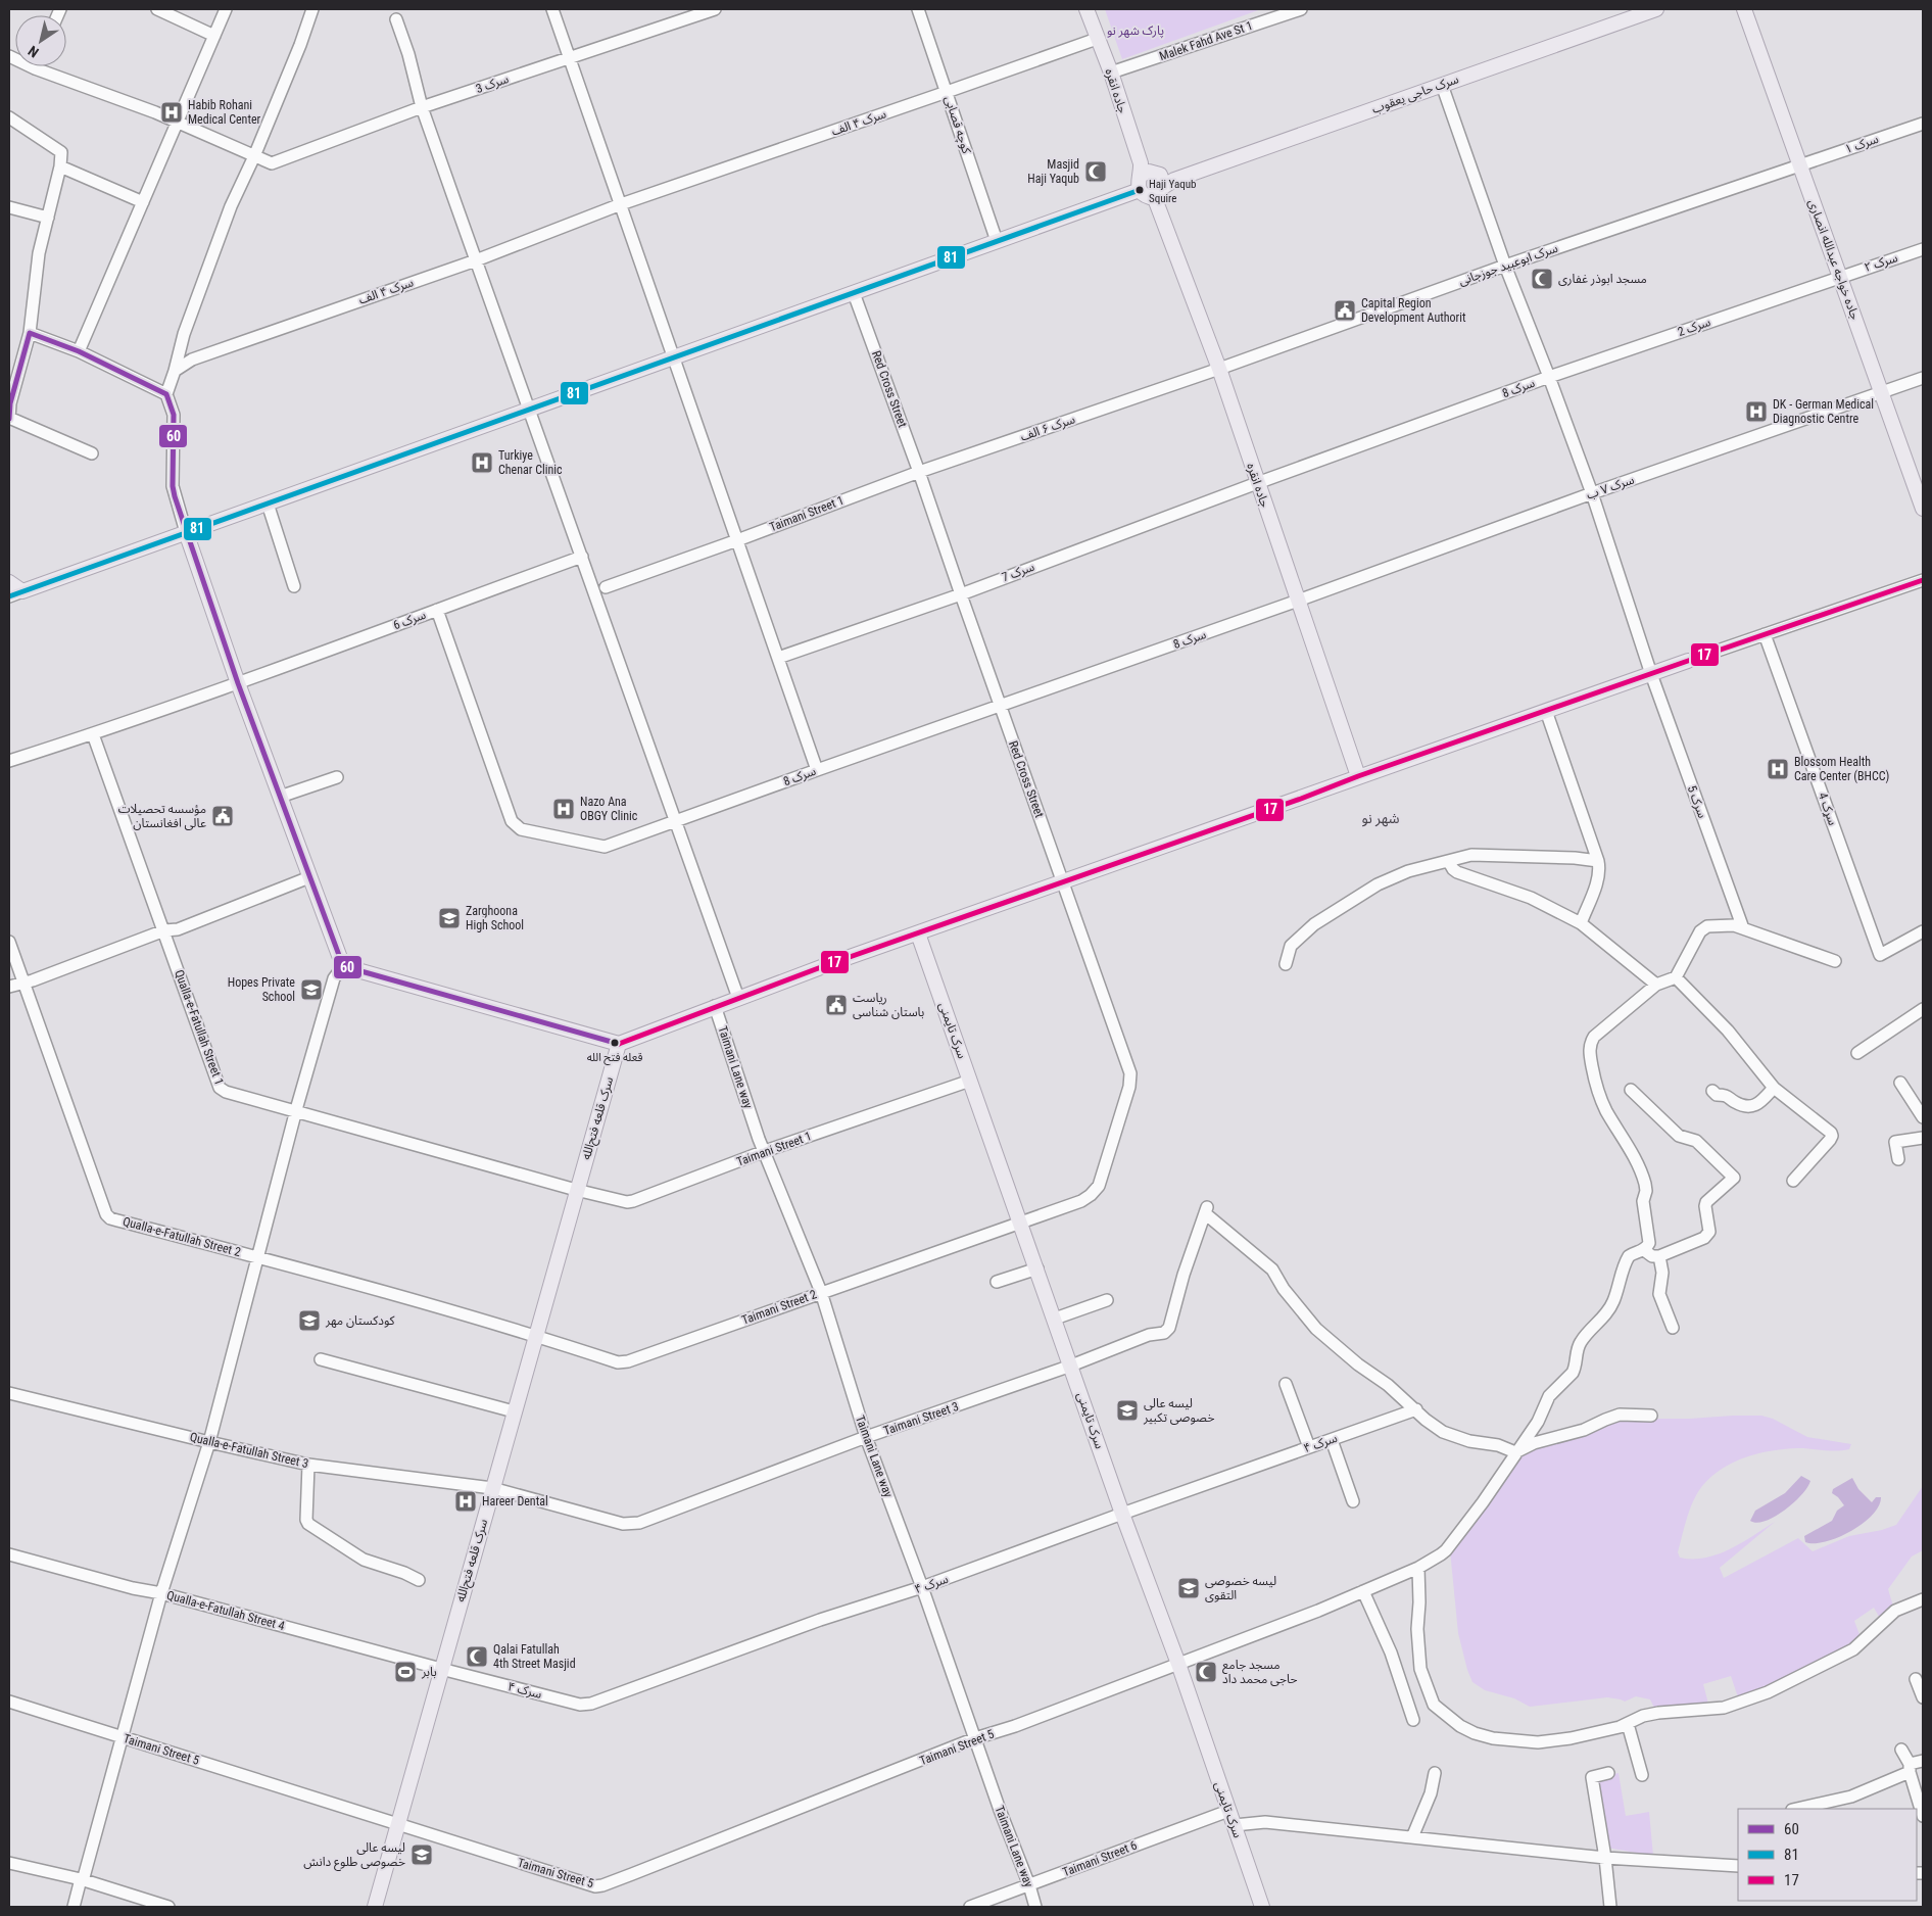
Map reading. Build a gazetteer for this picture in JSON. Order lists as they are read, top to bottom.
{
  "streets": {
    "main road": [
      "جاده انقره",
      "سرک حاجی یعقوب",
      "جاده خواجه عبدالله انصاری",
      "سرک تایمنی",
      "سرک قلعه فتح‌الله"
    ],
    "street": [
      "Malek Fahd Ave St 1",
      "سرک 3",
      "سرک ۴ الف",
      "کوچه قصابی",
      "سرک ۱",
      "سرک ۲",
      "سرک ابوعبید جوزجانی",
      "سرک 2",
      "سرک 8",
      "Red Cross Street",
      "سرک ۶ الف",
      "سرک ۷ ب",
      "Taimani Street 1",
      "سرک 7",
      "سرک 6",
      "سرک 5",
      "سړک 4",
      "Qualla-e-Fatullah Street 1",
      "Taimani Lane way",
      "Qualla-e-Fatullah Street 2",
      "Taimani Street 2",
      "Taimani Street 3",
      "سرک ۴",
      "Qualla-e-Fatullah Street 3",
      "Qualla-e-Fatullah Street 4",
      "Taimani Street 5",
      "Taimani Street 6"
    ]
  },
  "crossings": [
    ["Malek Fahd Ave St 1", "جاده انقره"],
    ["جاده انقره", "سرک حاجی یعقوب"],
    ["جاده انقره", "سرک ۴ الف"],
    ["جاده انقره", "سرک ابوعبید جوزجانی"],
    ["جاده انقره", "سرک 8"],
    ["جاده انقره", "سرک ۶ الف"],
    ["جاده انقره", "سرک ۷ ب"],
    ["جاده انقره", "سرک 7"],
    ["سرک حاجی یعقوب", "سرک 5"],
    ["سرک ۴ الف", "کوچه قصابی"],
    ["سرک ۱", "جاده خواجه عبدالله انصاری"],
    ["سرک ۱", "سرک ابوعبید جوزجانی"],
    ["جاده خواجه عبدالله انصاری", "سرک ۲"],
    ["جاده خواجه عبدالله انصاری", "سرک ابوعبید جوزجانی"],
    ["جاده خواجه عبدالله انصاری", "سرک 2"],
    ["جاده خواجه عبدالله انصاری", "سرک ۷ ب"],
    ["سرک ۲", "سرک 2"],
    ["سرک ابوعبید جوزجانی", "سرک ۶ الف"],
    ["سرک ابوعبید جوزجانی", "سرک 5"],
    ["سرک 2", "سرک 8"],
    ["سرک 2", "سرک 5"],
    ["سرک 8", "Red Cross Street"],
    ["سرک 8", "سرک ۷ ب"],
    ["سرک 8", "سرک 7"],
    ["سرک 8", "سرک 6"],
    ["سرک 8", "سرک 5"],
    ["Red Cross Street", "سرک ۶ الف"],
    ["Red Cross Street", "سرک 7"],
    ["Red Cross Street", "سرک تایمنی"],
    ["Red Cross Street", "Taimani Street 2"],
    ["سرک ۶ الف", "Taimani Street 1"],
    ["سرک ۷ ب", "سرک 5"],
    ["Taimani Street 1", "Qualla-e-Fatullah Street 1"],
    ["Taimani Street 1", "سرک تایمنی"],
    ["Taimani Street 1", "Taimani Lane way"],
    ["Taimani Street 1", "سرک قلعه فتح‌الله"],
    ["سرک 6", "Qualla-e-Fatullah Street 1"],
    ["Qualla-e-Fatullah Street 1", "سرک قلعه فتح‌الله"],
    ["سرک تایمنی", "Taimani Street 2"],
    ["سرک تایمنی", "Taimani Street 3"],
    ["سرک تایمنی", "سرک ۴"],
    ["سرک تایمنی", "Taimani Street 5"],
    ["سرک تایمنی", "Taimani Street 6"],
    ["Taimani Lane way", "Taimani Street 2"],
    ["Taimani Lane way", "Taimani Street 3"],
    ["Taimani Lane way", "سرک ۴"],
    ["Taimani Lane way", "Taimani Street 5"],
    ["Taimani Lane way", "Taimani Street 6"],
    ["سرک قلعه فتح‌الله", "Qualla-e-Fatullah Street 2"],
    ["سرک قلعه فتح‌الله", "Taimani Street 2"],
    ["سرک قلعه فتح‌الله", "Taimani Street 3"],
    ["سرک قلعه فتح‌الله", "سرک ۴"],
    ["سرک قلعه فتح‌الله", "Qualla-e-Fatullah Street 3"],
    ["سرک قلعه فتح‌الله", "Qualla-e-Fatullah Street 4"],
    ["سرک قلعه فتح‌الله", "Taimani Street 5"],
    ["Qualla-e-Fatullah Street 2", "Taimani Street 2"],
    ["Taimani Street 3", "سرک ۴"],
    ["Taimani Street 3", "Qualla-e-Fatullah Street 3"],
    ["سرک ۴", "Qualla-e-Fatullah Street 4"]
  ],
  "districts": ["شهر نو"],
  "parks": ["پارک شهر نو"],
  "places": {
    "hospital": [
      "Habib Rohani Medical Center",
      "DK - German Medical Diagnostic Centre",
      "Turkiye Chenar Clinic",
      "Blossom Health Care Center (BHCC)",
      "Nazo Ana OBGY Clinic",
      "Hareer Dental"
    ],
    "mosque": [
      "Masjid Haji Yaqub",
      "مسجد ابوذر غفاری",
      "Qalai Fatullah 4th Street Masjid",
      "مسجد جامع حاجی محمد داد"
    ],
    "other": ["Haji Yaqub Squire", "قعله فتح الله"],
    "public building": ["Capital Region Development Authorit", "مؤسسه تحصیلات عالی افغانستان", "ریاست باستان شناسی"],
    "school or university": [
      "Zarghoona High School",
      "Hopes Private School",
      "کودکستان مهر",
      "لیسه عالی خصوصی تکبیر",
      "لیسه خصوصی التقوی",
      "لیسه عالی خصوصی طلوع دانش"
    ],
    "sports": ["بابر"]
  },
  "lines": ["transit line 81", "transit line 60", "transit line 17"],
  "legend": ["60", "81", "17"],
  "north": "bottom left"
}
